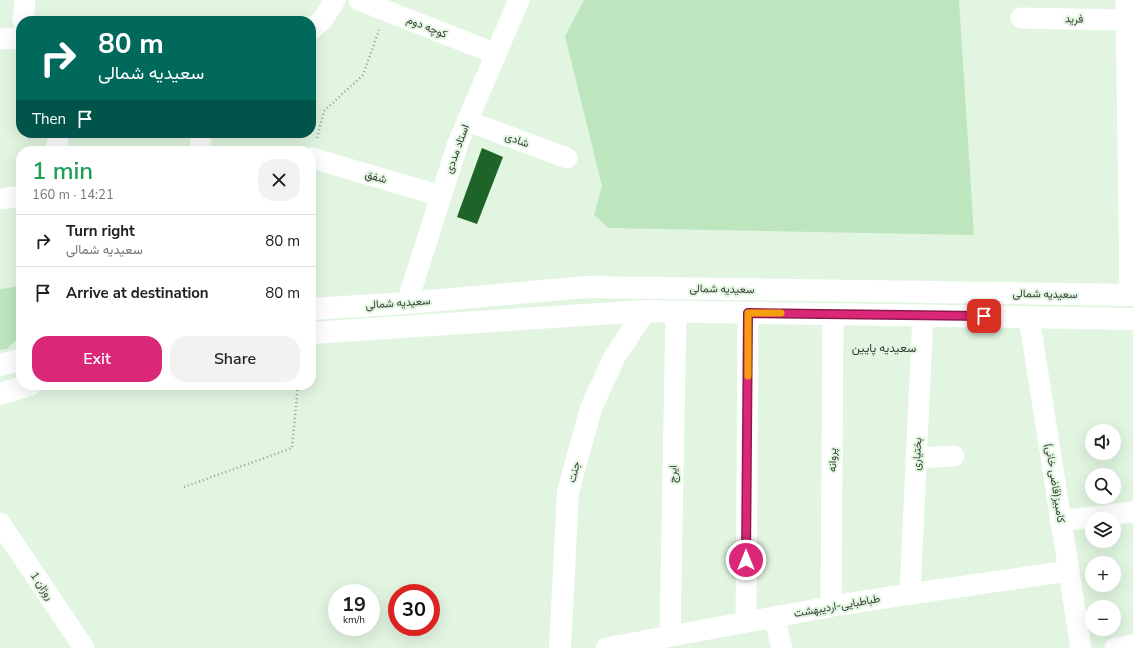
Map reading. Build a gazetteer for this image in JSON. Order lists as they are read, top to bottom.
{
  "streets": {
    "main road": ["سعیدیه شمالی", "جنت"],
    "street": [
      "فرید",
      "کوچه دوم",
      "شادی",
      "استاد مددی",
      "شفق",
      "بختیاری",
      "پروانه",
      "ایرج",
      "کامبیز(قاضی خانی)",
      "روژان 1",
      "طباطبایی-اردیبهشت"
    ]
  },
  "crossings": [
    ["کوچه دوم", "استاد مددی"],
    ["شادی", "استاد مددی"],
    ["استاد مددی", "شفق"],
    ["استاد مددی", "سعیدیه شمالی"],
    ["بختیاری", "طباطبایی-اردیبهشت"],
    ["پروانه", "طباطبایی-اردیبهشت"],
    ["ایرج", "طباطبایی-اردیبهشت"],
    ["کامبیز(قاضی خانی)", "طباطبایی-اردیبهشت"]
  ],
  "districts": ["سعیدیه پایین"],
  "page": {
    "turn": ["80 m", "سعیدیه شمالی"],
    "then": "Then",
    "heading": ["1 min", "160 m · 14:21"],
    "list": [
      {
        "name": "Turn right",
        "note": "سعیدیه شمالی",
        "value": "80 m"
      },
      {
        "name": "Arrive at destination",
        "value": "80 m"
      }
    ],
    "buttons": ["Exit", "Share"],
    "map_buttons": ["+", "−"],
    "speed": "19 km/h",
    "limit": "30"
  }
}
